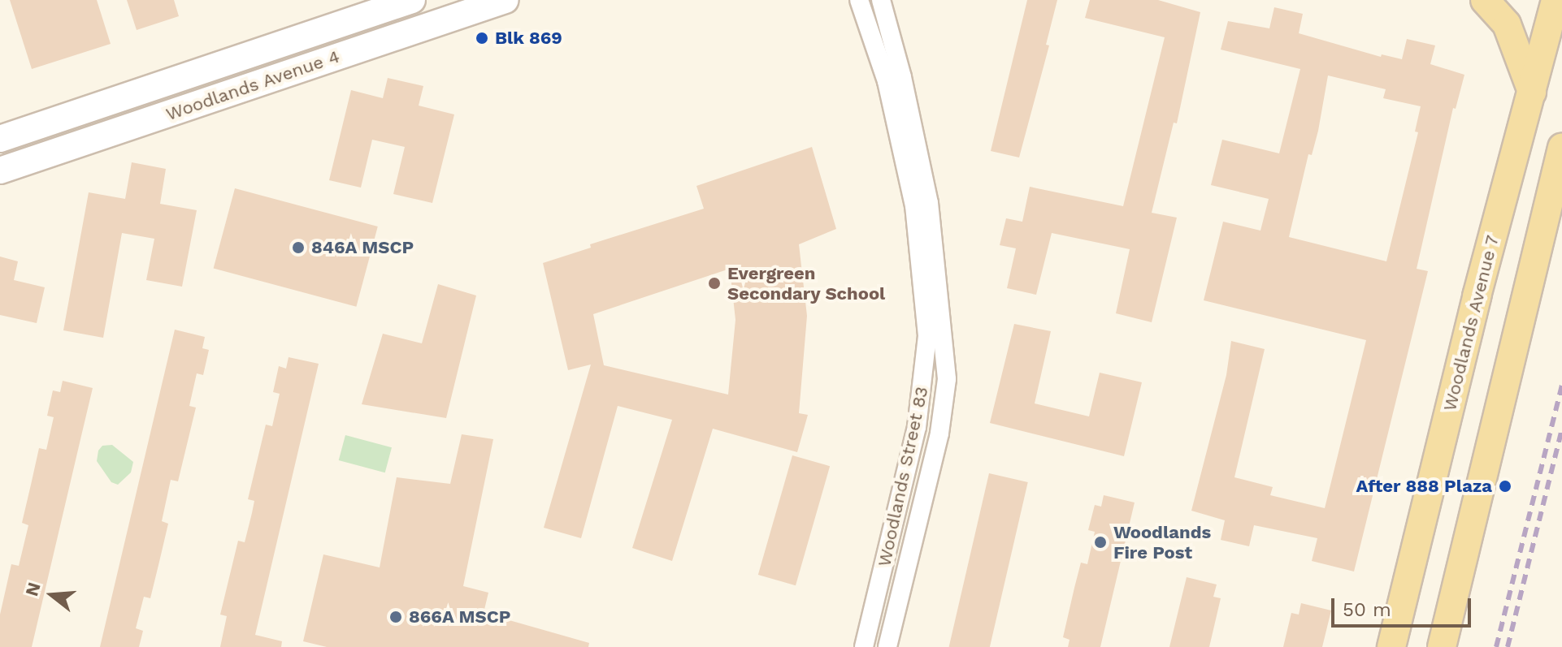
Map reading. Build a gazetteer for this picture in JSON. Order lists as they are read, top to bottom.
{
  "streets": {
    "main road": ["Woodlands Avenue 4", "Woodlands Avenue 7"],
    "street": ["Woodlands Street 83"]
  },
  "places": [
    "Blk 869",
    "846A MSCP",
    "Evergreen Secondary School",
    "After 888 Plaza",
    "Woodlands Fire Post",
    "866A MSCP"
  ],
  "scale_bar": "50 m",
  "north": "left"
}
